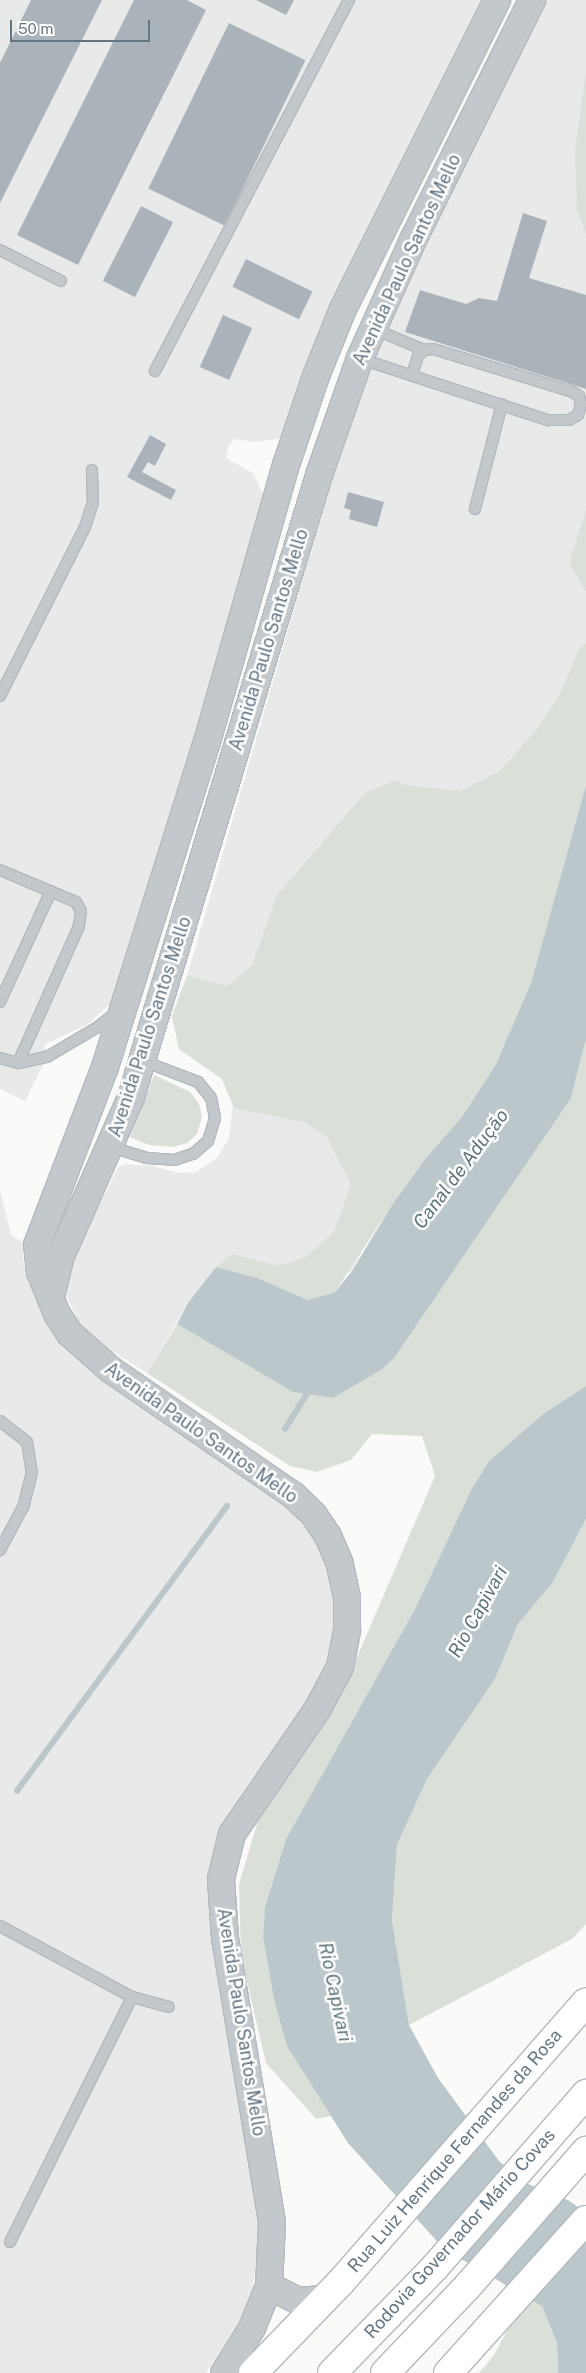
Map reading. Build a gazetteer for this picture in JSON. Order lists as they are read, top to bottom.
{
  "streets": {
    "main road": ["Rua Luiz Henrique Fernandes da Rosa", "Rodovia Governador Mário Covas"],
    "street": ["Avenida Paulo Santos Mello"]
  },
  "water": ["Canal de Adução", "Rio Capivari"],
  "scale_bar": "50 m"
}
